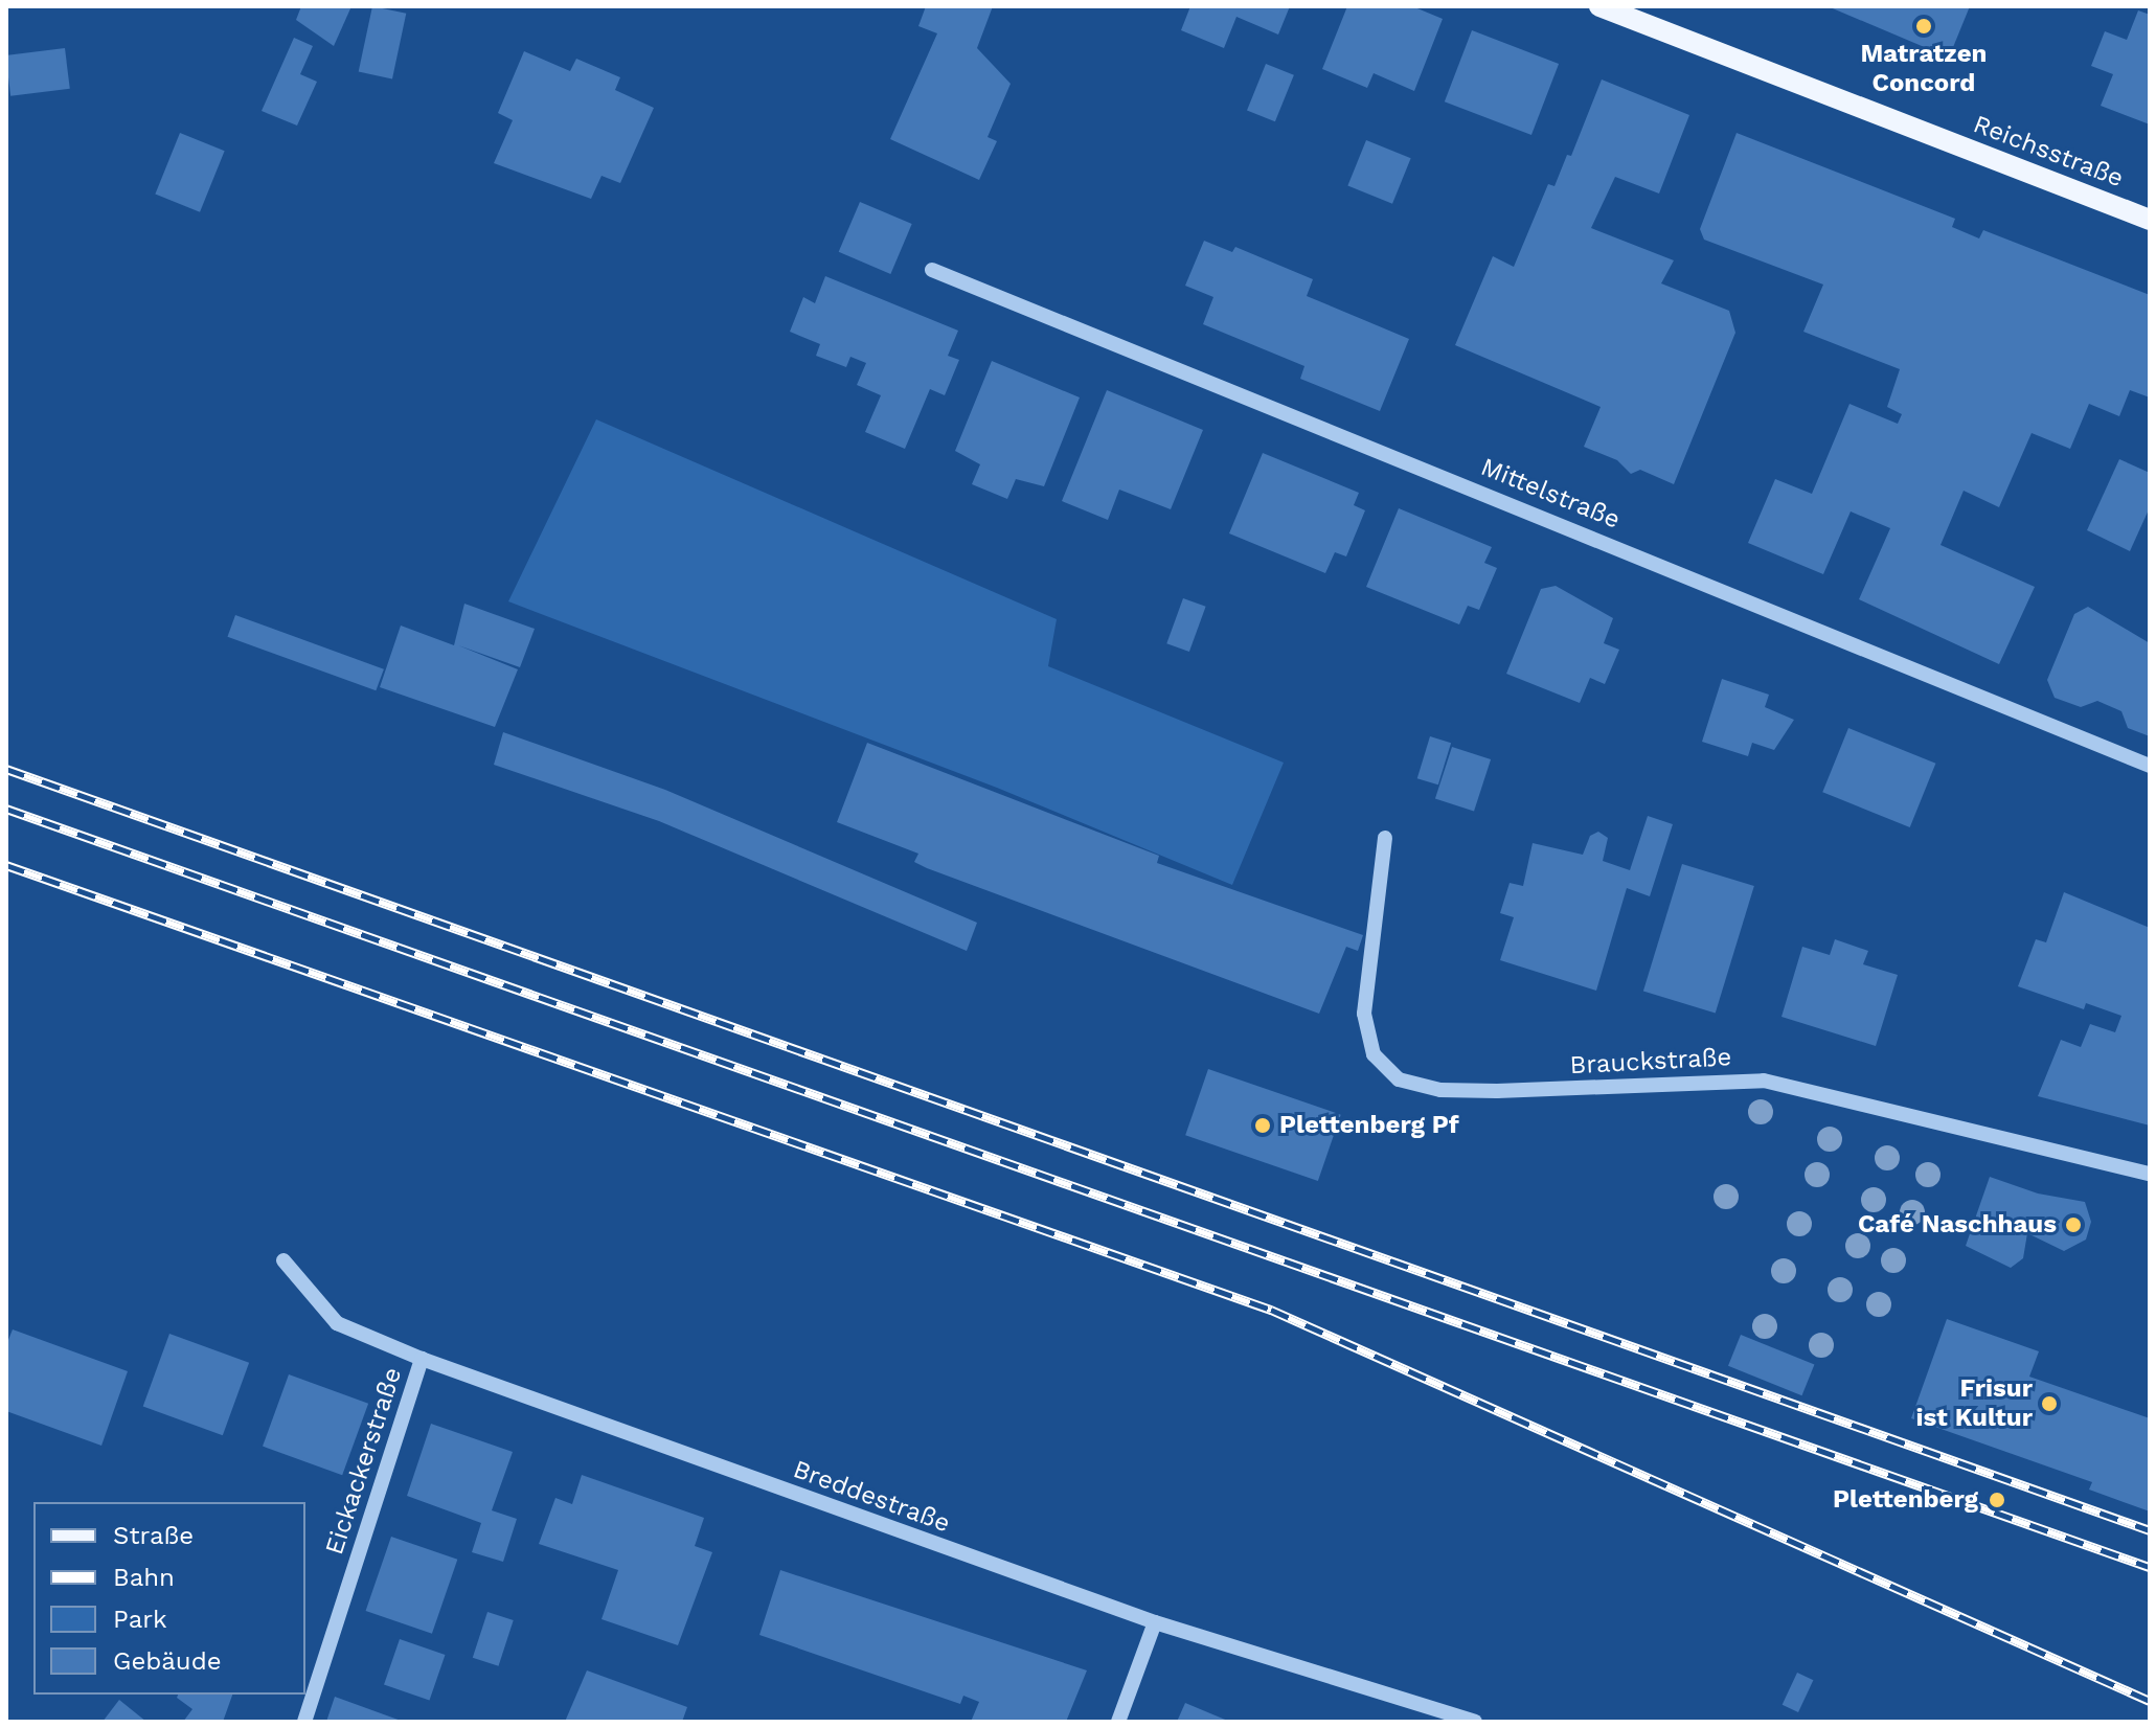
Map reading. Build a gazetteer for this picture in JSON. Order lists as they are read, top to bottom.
{
  "streets": {
    "main road": ["Reichsstraße"],
    "street": [
      "Mittelstraße",
      "Brauckstraße",
      "Eickackerstraße",
      "Breddestraße"
    ]
  },
  "crossings": [
    ["Eickackerstraße", "Breddestraße"]
  ],
  "places": [
    "Matratzen Concord",
    "Plettenberg Pf",
    "Café Naschhaus",
    "Frisur ist Kultur",
    "Plettenberg"
  ],
  "legend": [
    "Straße",
    "Bahn",
    "Park",
    "Gebäude"
  ]
}
